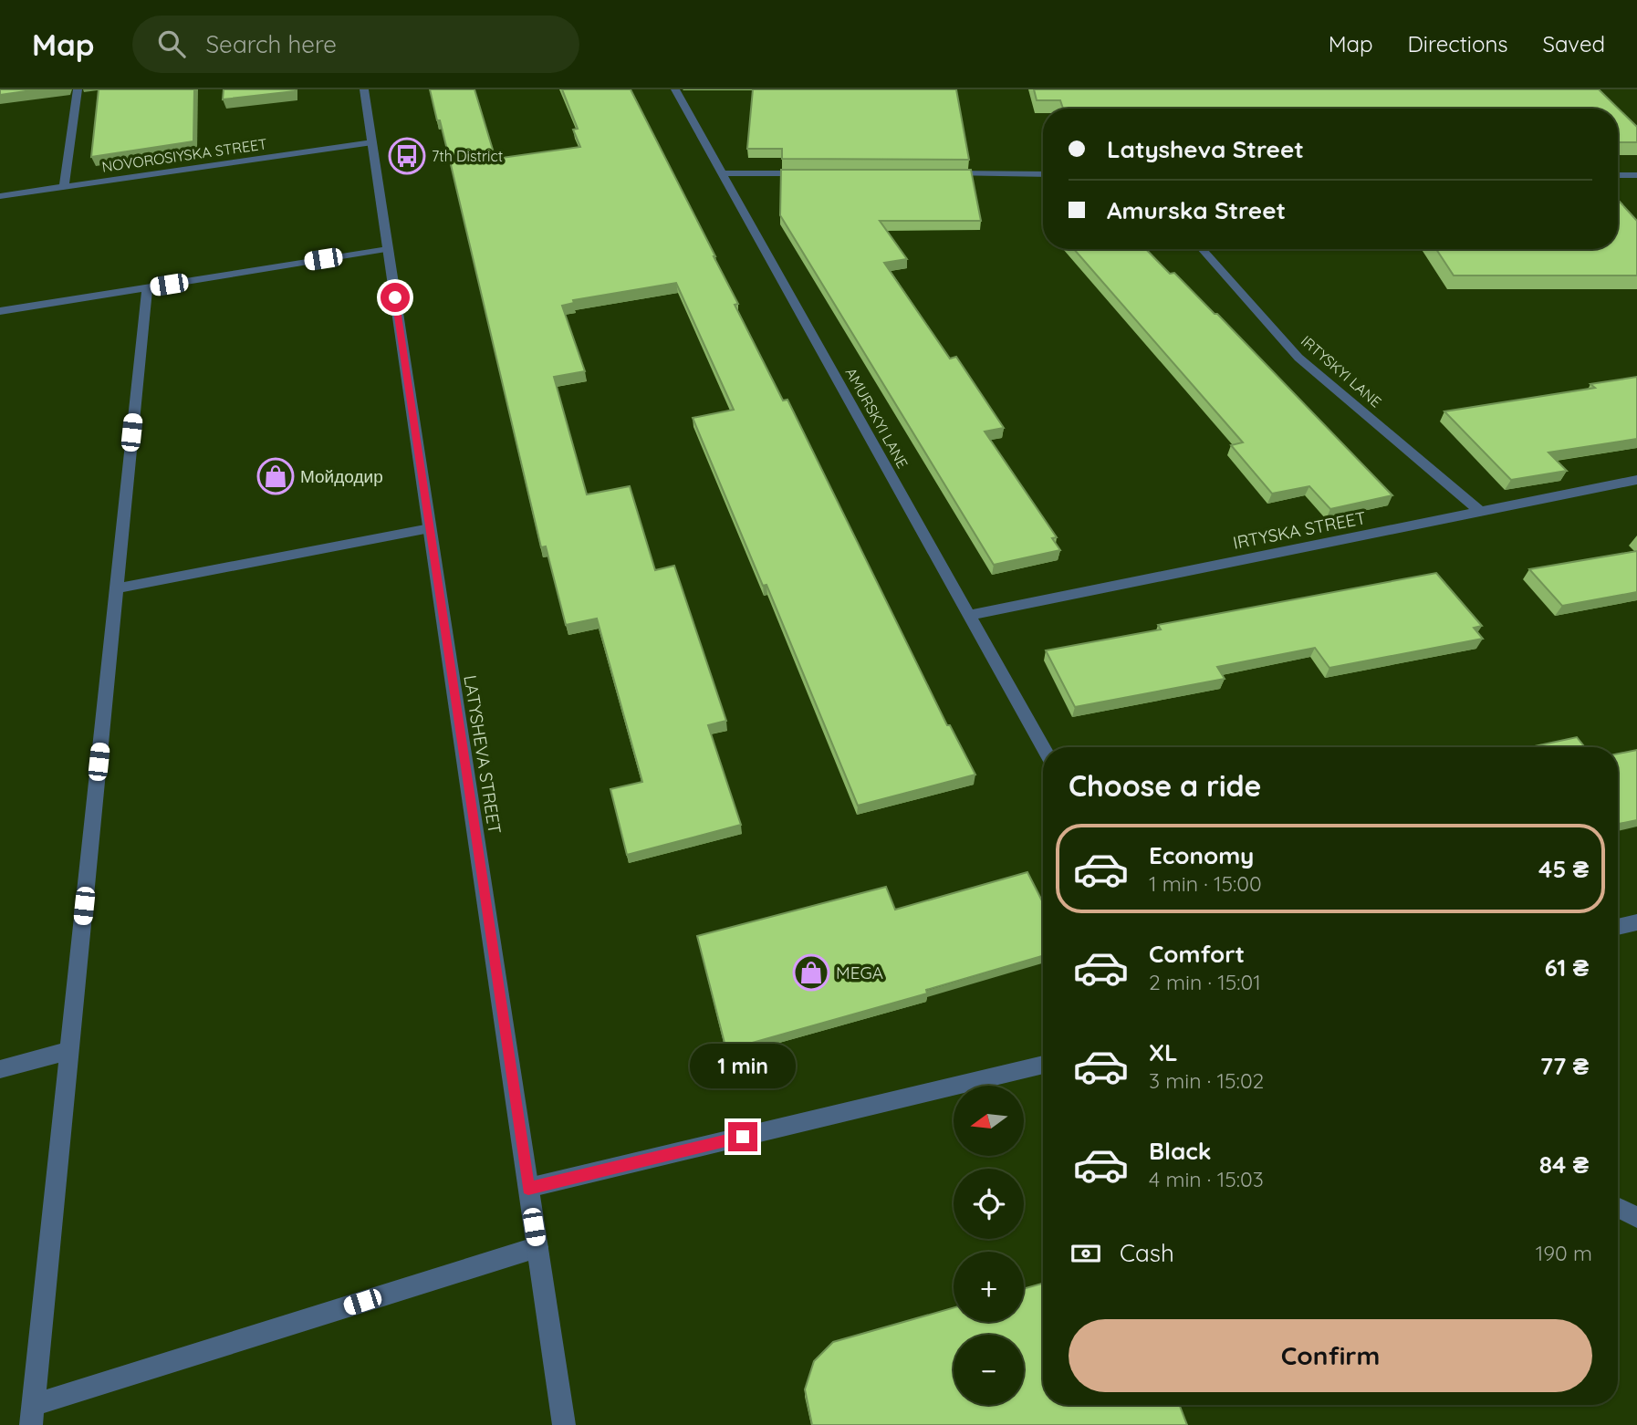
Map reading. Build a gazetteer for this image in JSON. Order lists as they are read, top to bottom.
{
  "streets": {
    "street": [
      "NOVOROSIYSKA STREET",
      "IRTYSKYI LANE",
      "AMURSKYI LANE",
      "IRTYSKA STREET",
      "LATYSHEVA STREET"
    ]
  },
  "crossings": [
    ["NOVOROSIYSKA STREET", "LATYSHEVA STREET"],
    ["IRTYSKYI LANE", "IRTYSKA STREET"],
    ["AMURSKYI LANE", "IRTYSKA STREET"]
  ],
  "places": {
    "bus stop": ["7th District"],
    "shop": ["Мойдодир", "MEGA"]
  },
  "north": "left",
  "page": {
    "header": "Map",
    "search": "Search here",
    "nav": ["Map", "Directions", "Saved"],
    "banner": ["Latysheva Street", "Amurska Street"],
    "heading": "Choose a ride",
    "list": [
      {
        "name": "Economy",
        "note": "1 min · 15:00",
        "value": "45 ₴"
      },
      {
        "name": "Comfort",
        "note": "2 min · 15:01",
        "value": "61 ₴"
      },
      {
        "name": "XL",
        "note": "3 min · 15:02",
        "value": "77 ₴"
      },
      {
        "name": "Black",
        "note": "4 min · 15:03",
        "value": "84 ₴"
      }
    ],
    "bubble": "1 min",
    "map_buttons": ["+", "−"],
    "pay": ["Cash", "190 m"],
    "buttons": "Confirm"
  }
}
